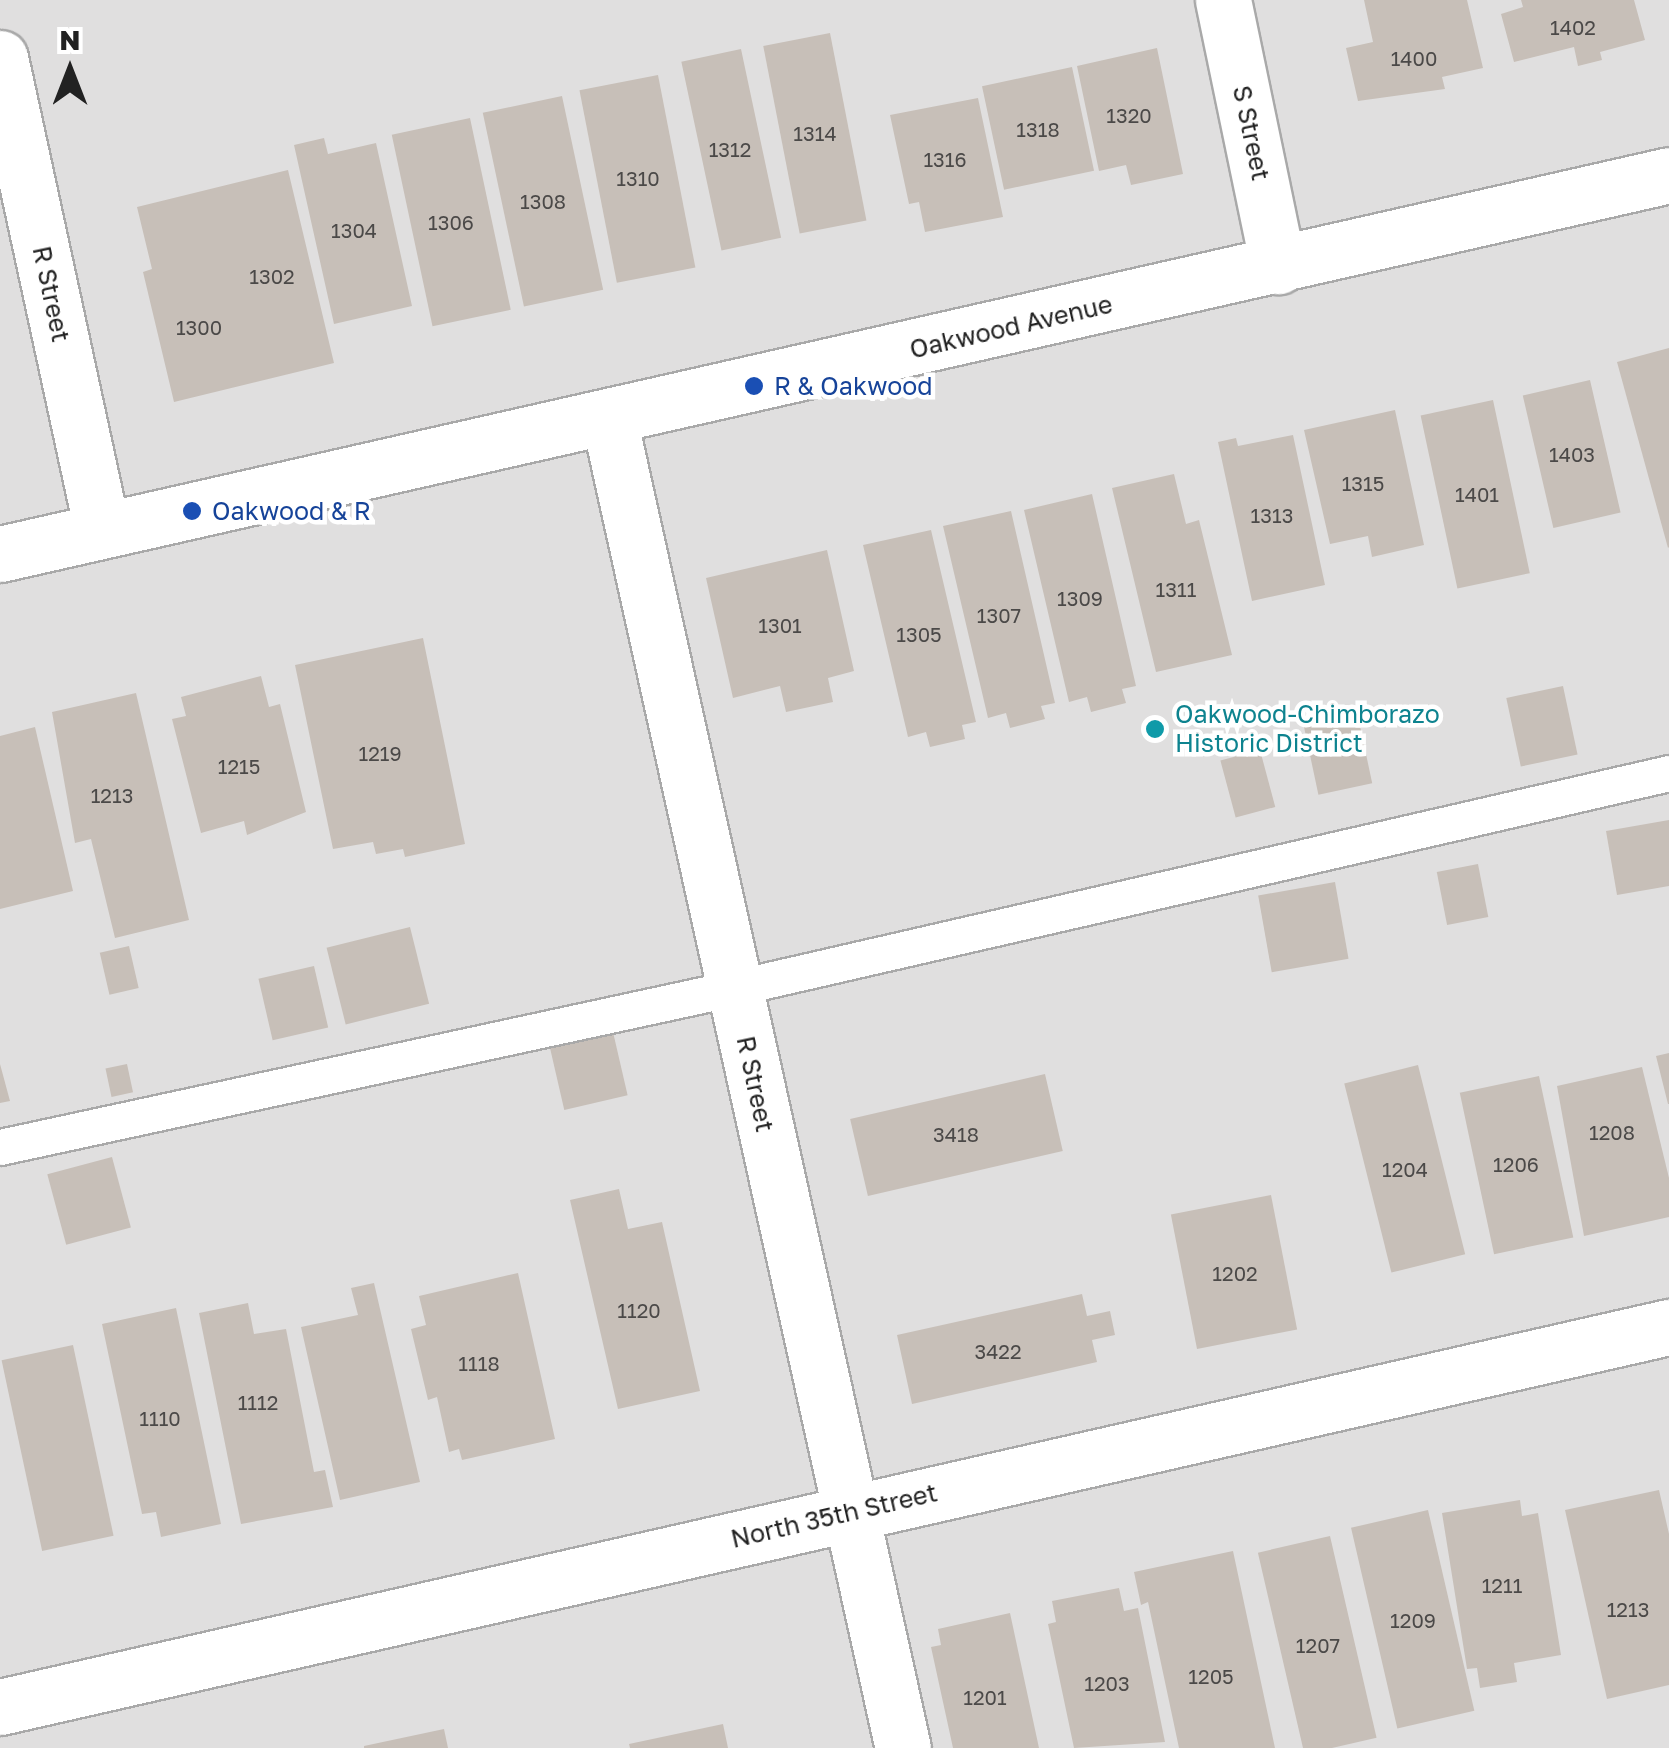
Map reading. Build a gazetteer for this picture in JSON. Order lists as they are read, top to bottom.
{
  "streets": {
    "street": [
      "S Street",
      "R Street",
      "Oakwood Avenue",
      "North 35th Street"
    ]
  },
  "crossings": [
    ["S Street", "Oakwood Avenue"],
    ["R Street", "Oakwood Avenue"],
    ["R Street", "North 35th Street"]
  ],
  "places": ["R & Oakwood", "Oakwood & R", "Oakwood-Chimborazo Historic District"],
  "house_numbers": [
    "1402",
    "1400",
    "1320",
    "1318",
    "1314",
    "1312",
    "1316",
    "1310",
    "1308",
    "1306",
    "1304",
    "1302",
    "1300",
    "1403",
    "1315",
    "1401",
    "1313",
    "1311",
    "1309",
    "1307",
    "1301",
    "1305",
    "1219",
    "1215",
    "1213",
    "1208",
    "3418",
    "1206",
    "1204",
    "1202",
    "1120",
    "3422",
    "1118",
    "1112",
    "1110",
    "1211",
    "1213",
    "1209",
    "1207",
    "1205",
    "1203",
    "1201"
  ],
  "north": "top"
}
